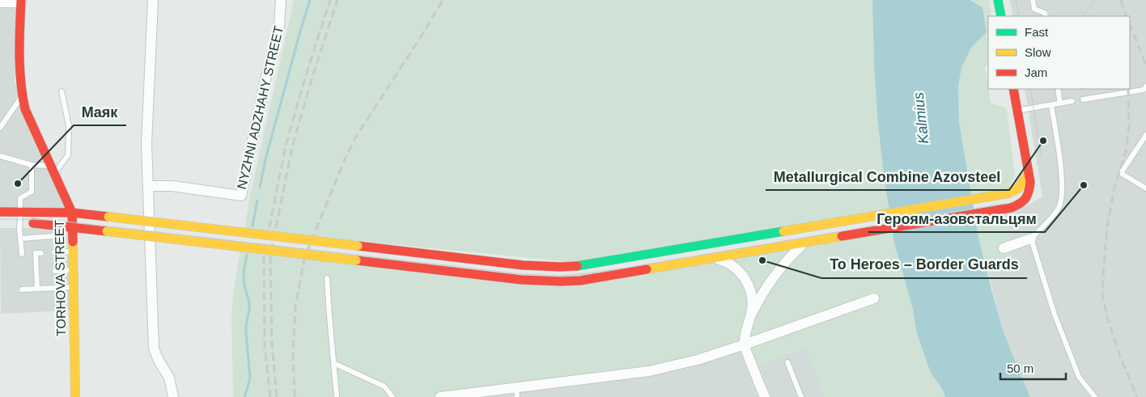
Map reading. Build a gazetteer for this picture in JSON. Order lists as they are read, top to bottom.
{
  "streets": {
    "main road": ["TORHOVA STREET"],
    "street": ["NYZHNI ADZHAHY STREET"]
  },
  "water": ["Kalmius"],
  "places": [
    "Metallurgical Combine Azovsteel",
    "Маяк",
    "Героям-азовстальцям",
    "To Heroes – Border Guards"
  ],
  "legend": ["Fast", "Slow", "Jam"],
  "scale_bar": "50 m"
}
